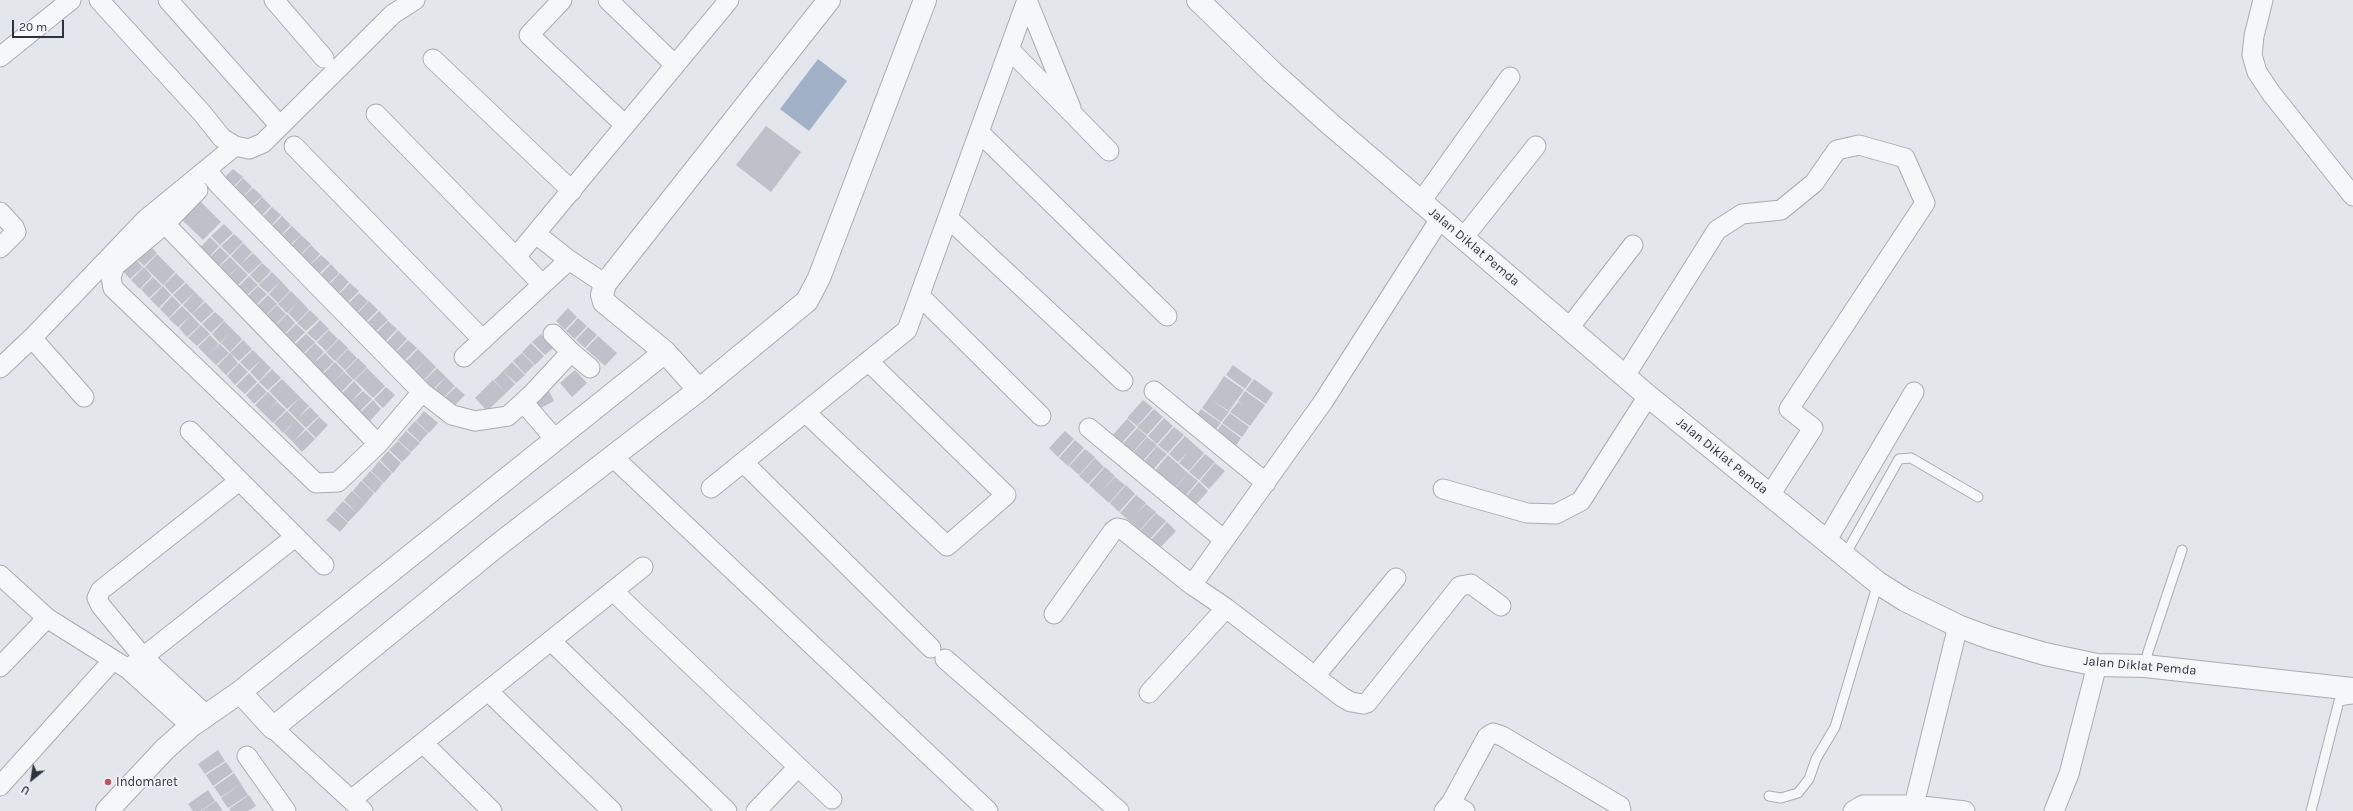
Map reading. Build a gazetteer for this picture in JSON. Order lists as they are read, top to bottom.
{
  "streets": {
    "street": ["Jalan Diklat Pemda"]
  },
  "places": ["Indomaret"],
  "scale_bar": "20 m",
  "north": "bottom left"
}
